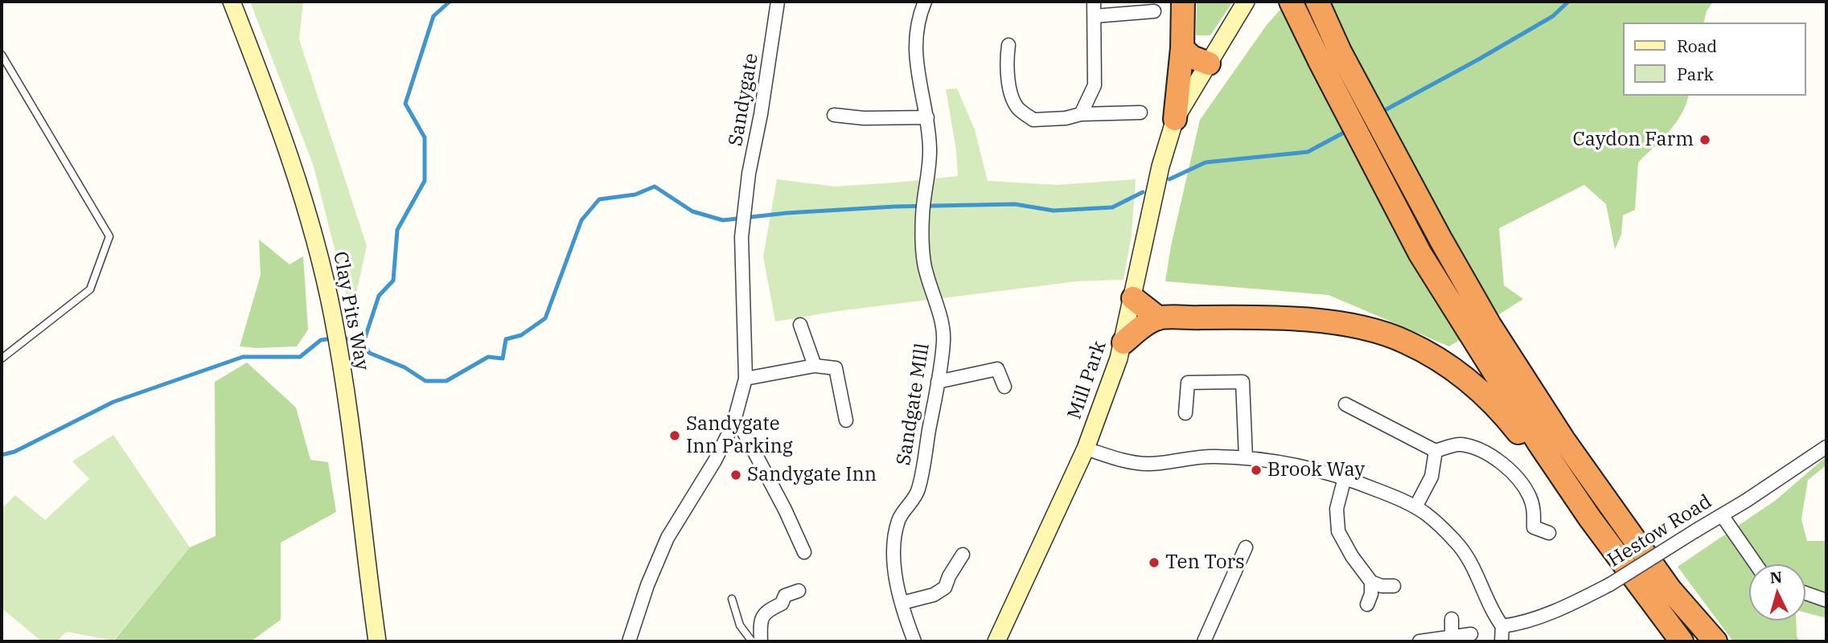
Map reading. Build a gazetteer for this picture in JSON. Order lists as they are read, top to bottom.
{
  "streets": {
    "main road": ["Clay Pits Way", "Mill Park"],
    "street": ["Sandygate", "Sandgate MIll", "Hestow Road"]
  },
  "places": [
    "Caydon Farm",
    "Sandygate Inn Parking",
    "Brook Way",
    "Sandygate Inn",
    "Ten Tors"
  ],
  "legend": ["Road", "Park"],
  "north": "top"
}
